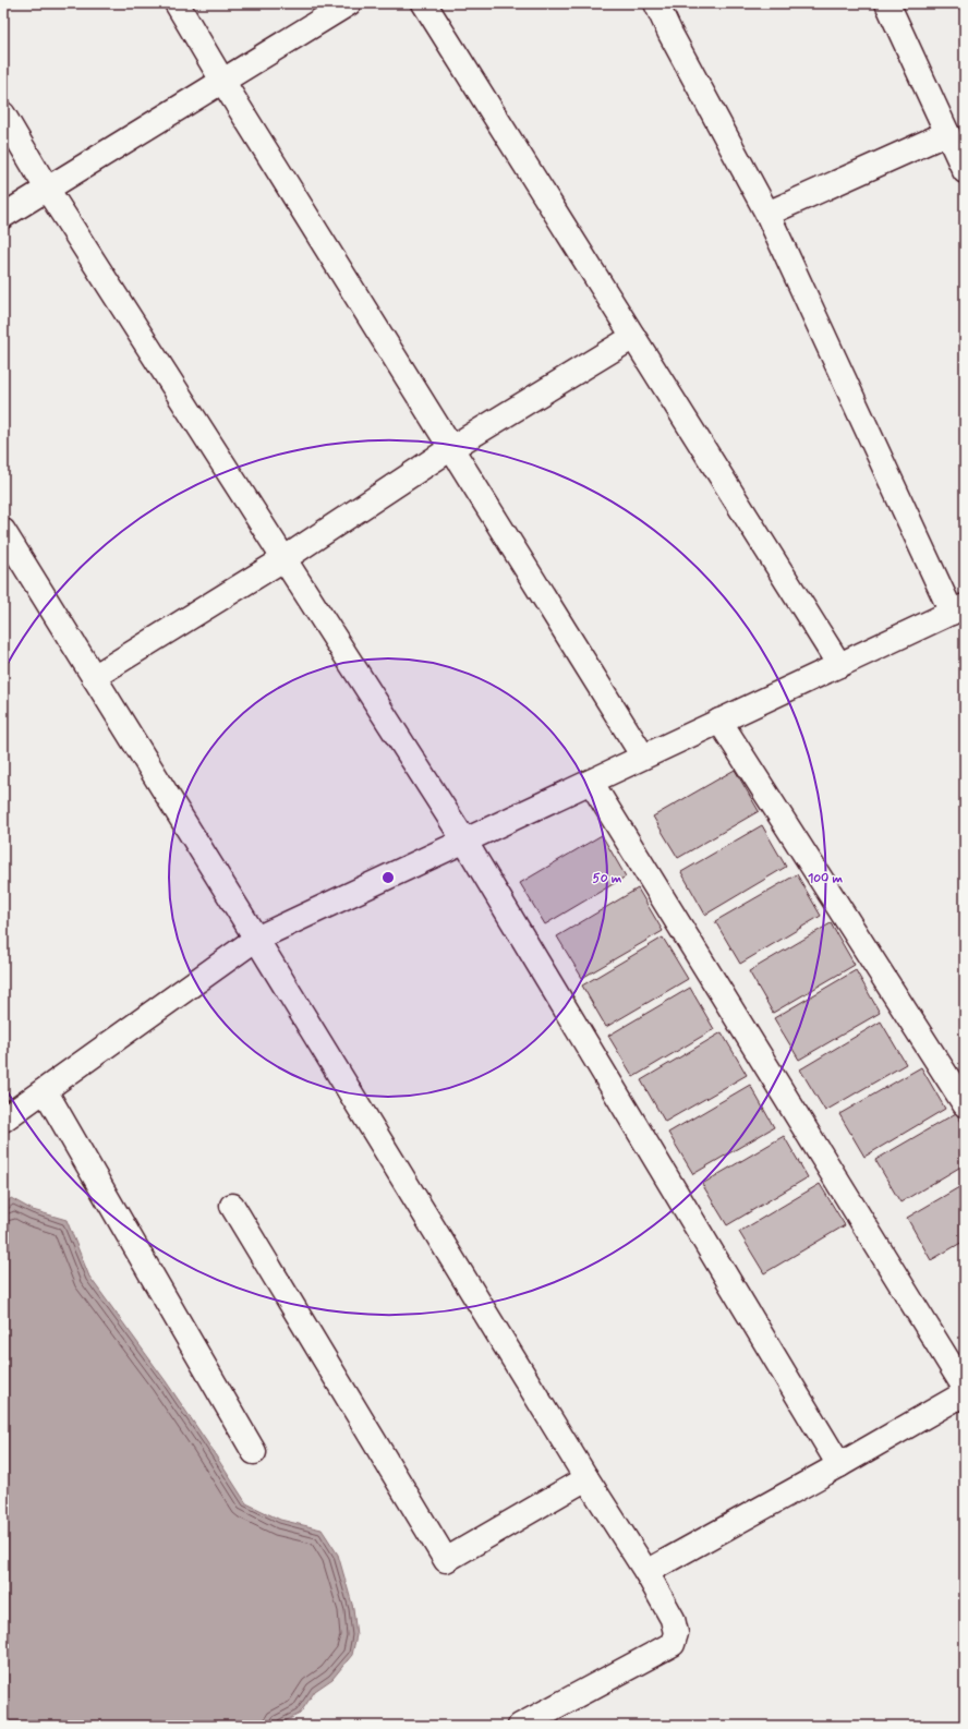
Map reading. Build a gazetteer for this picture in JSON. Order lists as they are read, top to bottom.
{
  "rings": ["50 m", "100 m"]
}
